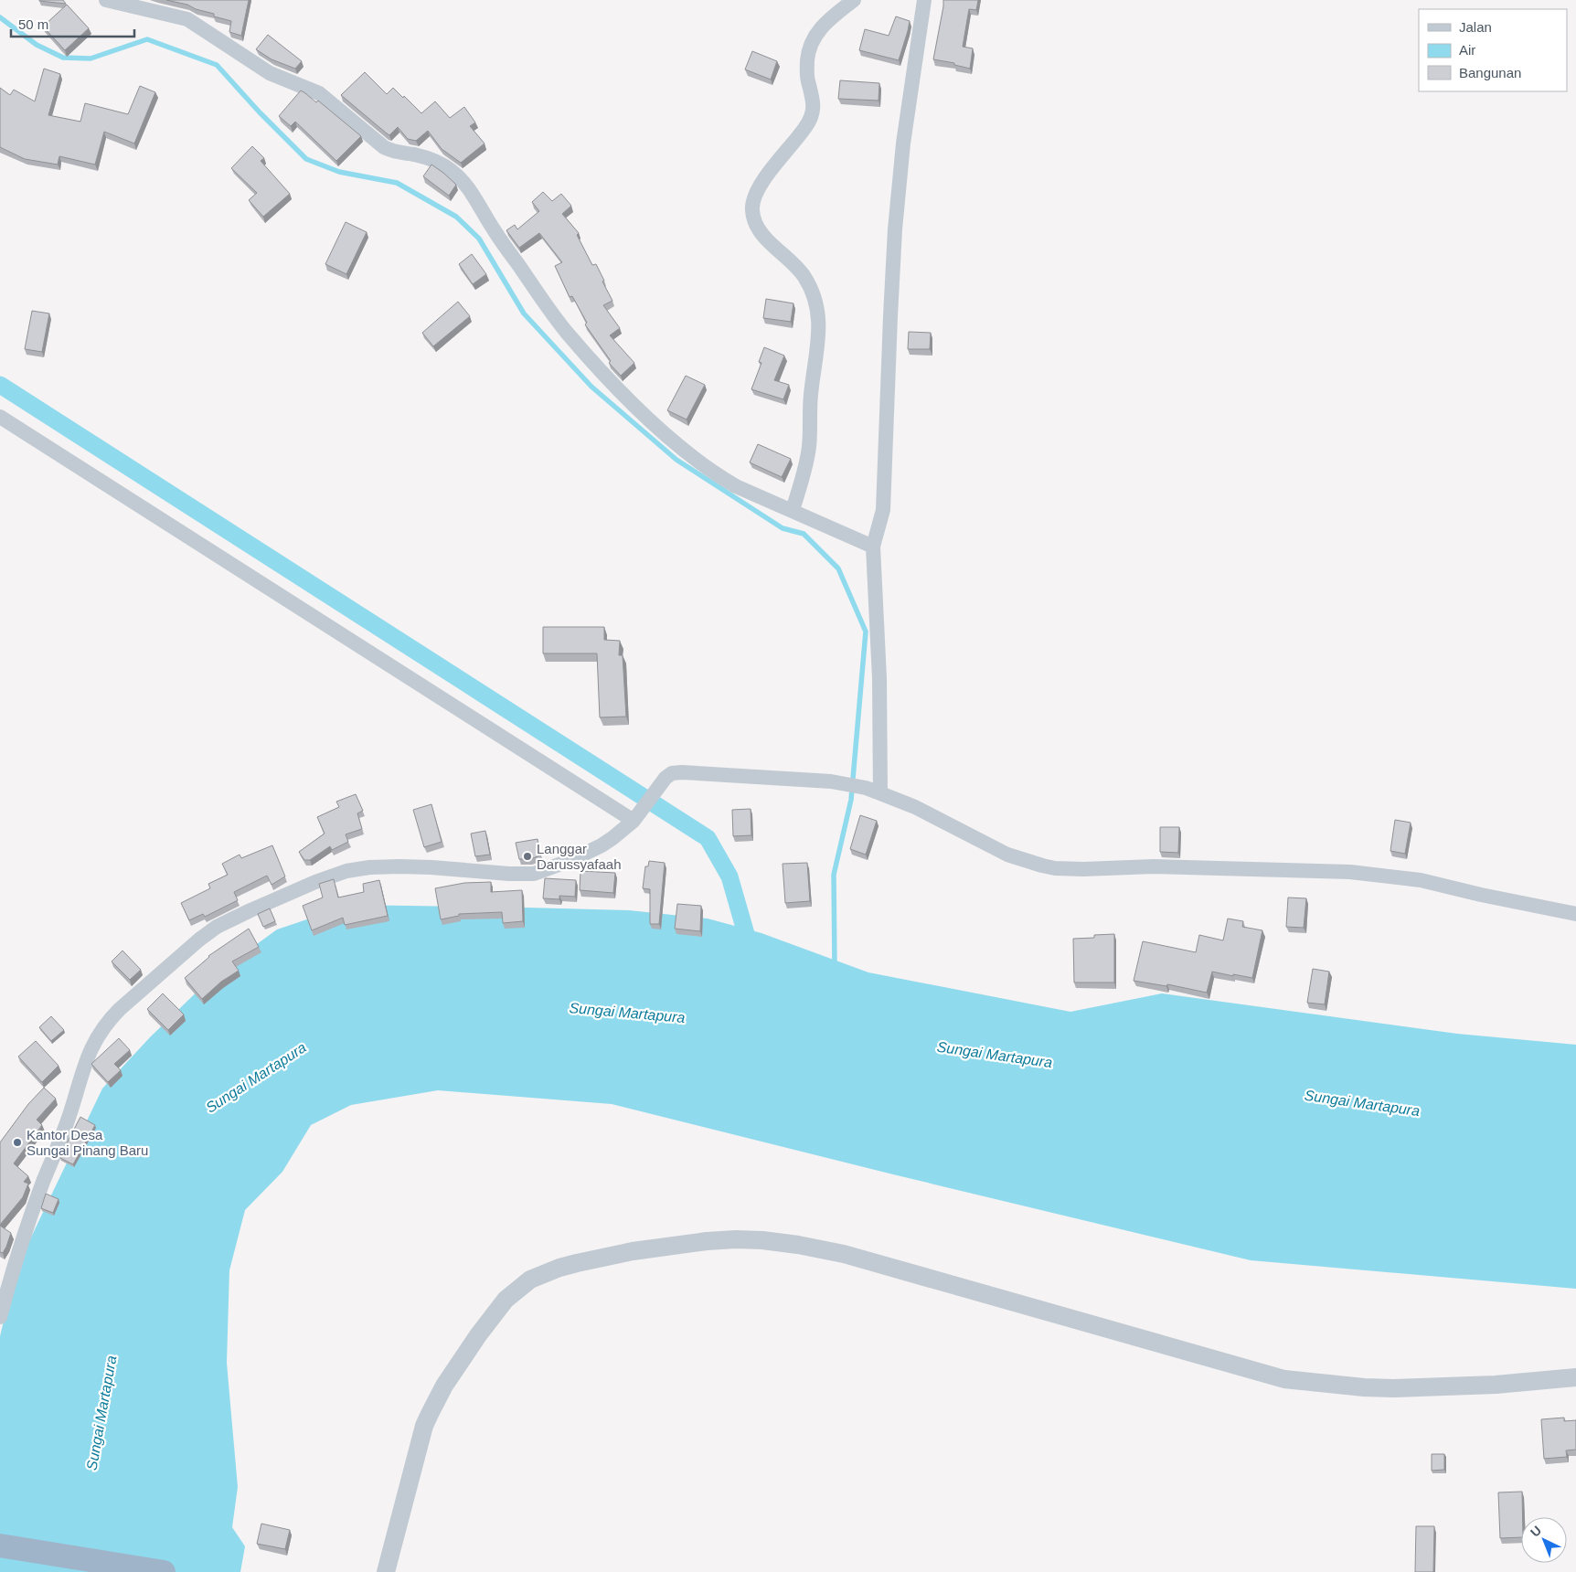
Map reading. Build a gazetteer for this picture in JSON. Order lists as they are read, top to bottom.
{
  "water": ["Sungai Martapura"],
  "places": ["Langgar Darussyafaah", "Kantor Desa Sungai Pinang Baru"],
  "legend": ["Jalan", "Air", "Bangunan"],
  "scale_bar": "50 m",
  "north": "top left"
}
